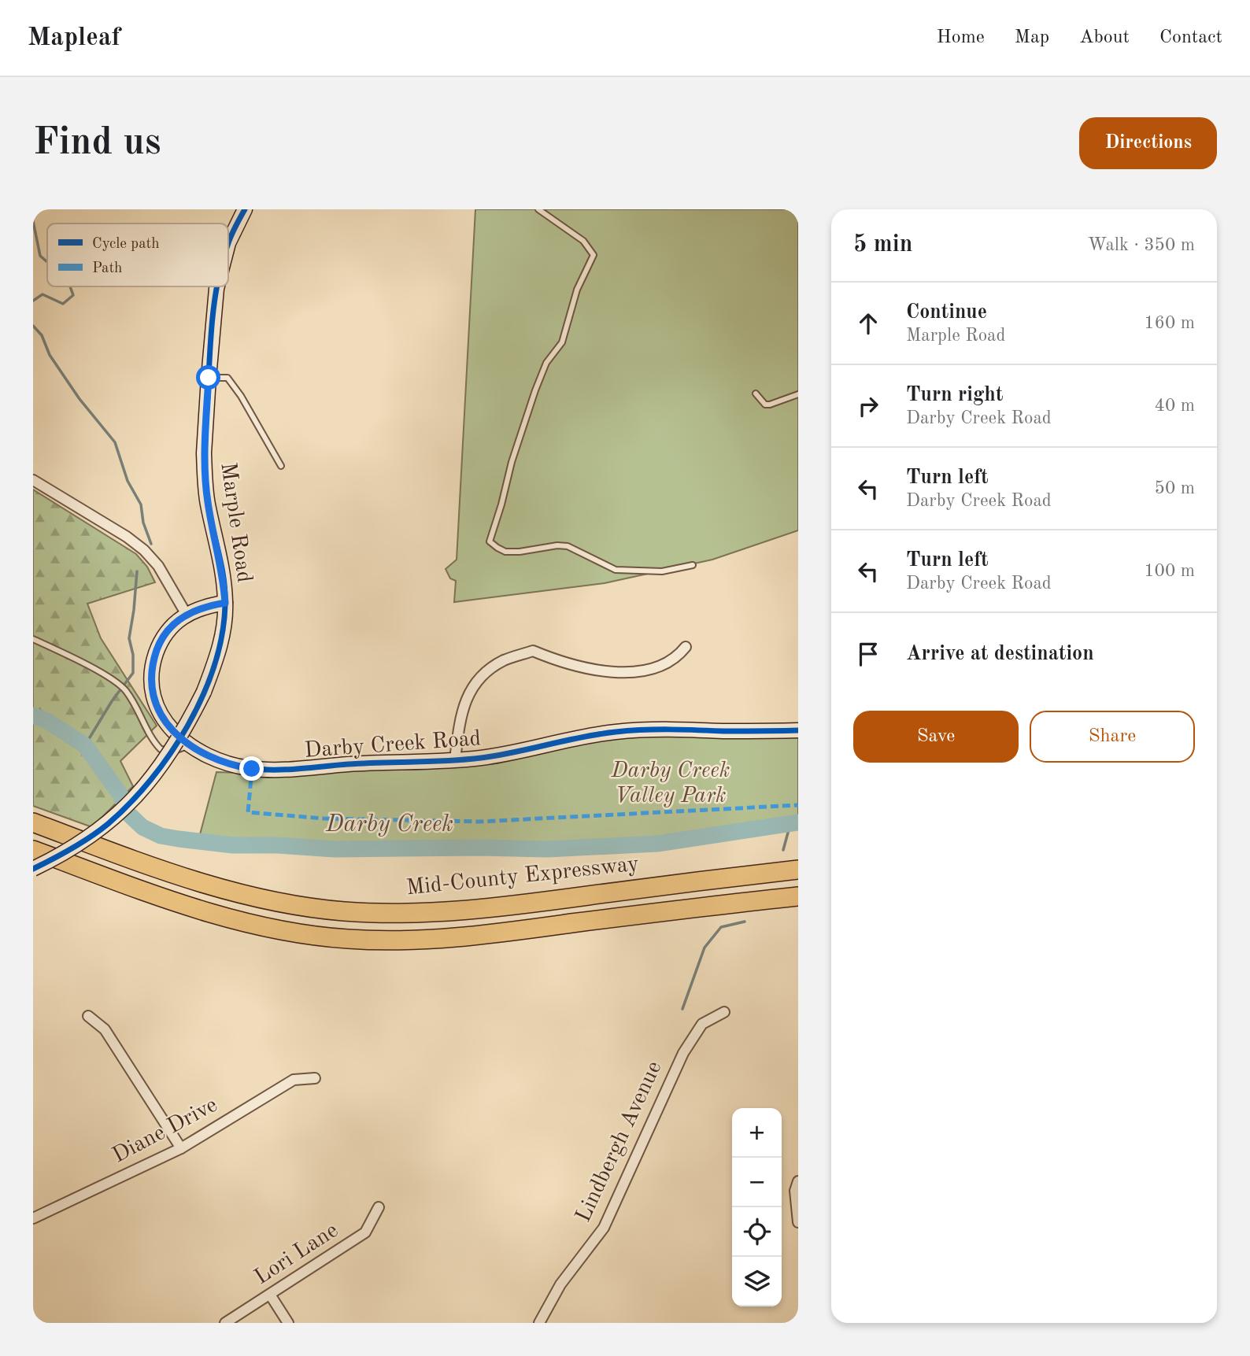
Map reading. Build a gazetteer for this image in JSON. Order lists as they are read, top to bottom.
{
  "streets": {
    "highway": ["Mid-County Expressway"],
    "street": [
      "Marple Road",
      "Darby Creek Road",
      "Diane Drive",
      "Lindbergh Avenue",
      "Lori Lane"
    ]
  },
  "crossings": [
    ["Marple Road", "Darby Creek Road"]
  ],
  "water": ["Darby Creek"],
  "parks": ["Darby Creek Valley Park"],
  "legend": ["Cycle path", "Path"],
  "page": {
    "header": "Mapleaf",
    "nav": [
      "Home",
      "Map",
      "About",
      "Contact"
    ],
    "buttons": [
      "Directions",
      ["Save", "Share"]
    ],
    "title": "Find us",
    "heading": ["5 min", "Walk · 350 m"],
    "list": [
      ["Continue", "Marple Road", "160 m"],
      ["Turn right", "Darby Creek Road", "40 m"],
      ["Turn left", "Darby Creek Road", "50 m"],
      ["Turn left", "Darby Creek Road", "100 m"],
      "Arrive at destination"
    ],
    "map_buttons": ["+", "−"]
  }
}
